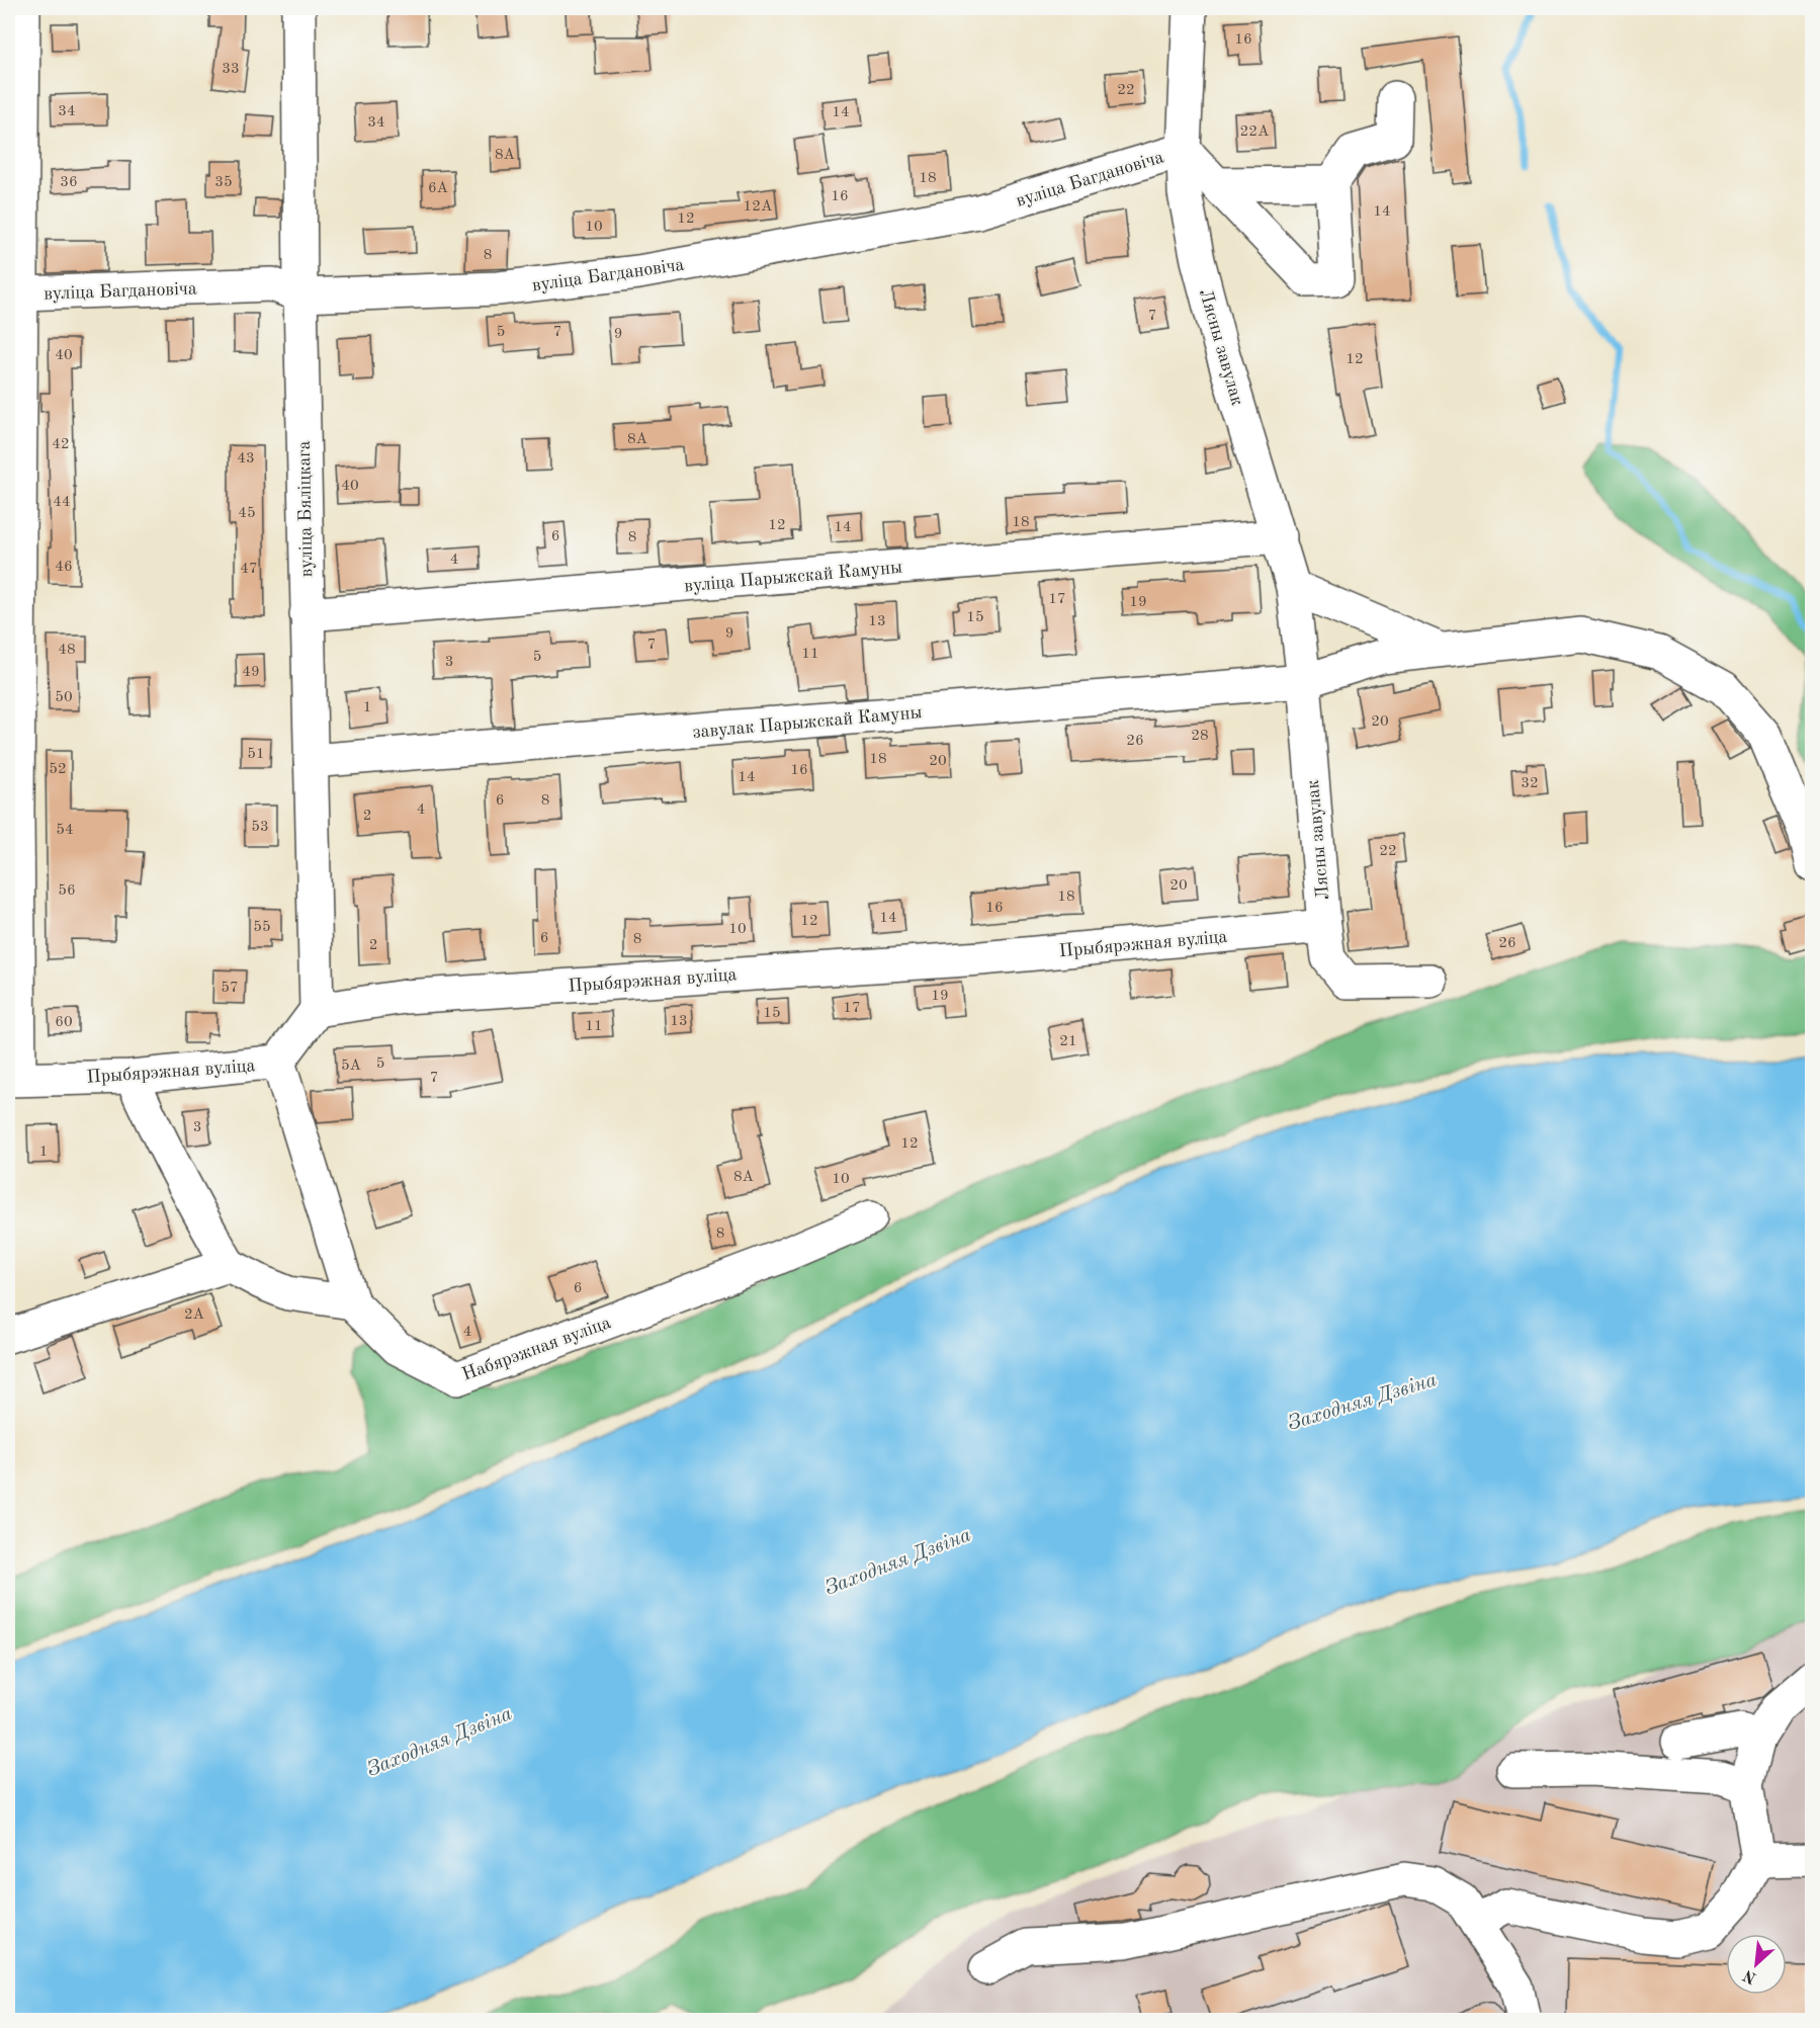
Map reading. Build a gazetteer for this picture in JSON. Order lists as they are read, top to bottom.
{
  "streets": {
    "street": [
      "вуліца Багдановіча",
      "Лясны завулак",
      "вуліца Бяліцкага",
      "вуліца Парыжскай Камуны",
      "завулак Парыжскай Камуны",
      "Прыбярэжная вуліца",
      "Набярэжная вуліца"
    ]
  },
  "crossings": [
    ["вуліца Багдановіча", "Лясны завулак"],
    ["вуліца Багдановіча", "вуліца Бяліцкага"],
    ["Лясны завулак", "вуліца Парыжскай Камуны"],
    ["Лясны завулак", "завулак Парыжскай Камуны"],
    ["Лясны завулак", "Прыбярэжная вуліца"],
    ["вуліца Бяліцкага", "вуліца Парыжскай Камуны"],
    ["вуліца Бяліцкага", "завулак Парыжскай Камуны"],
    ["вуліца Бяліцкага", "Прыбярэжная вуліца"]
  ],
  "water": ["Заходняя Дзвіна"],
  "house_numbers": [
    "16",
    "33",
    "22",
    "34",
    "14",
    "34",
    "22А",
    "8А",
    "18",
    "36",
    "35",
    "6А",
    "16",
    "12А",
    "14",
    "12",
    "10",
    "8",
    "7",
    "5",
    "7",
    "9",
    "40",
    "12",
    "8А",
    "42",
    "43",
    "40",
    "44",
    "45",
    "18",
    "12",
    "14",
    "6",
    "8",
    "4",
    "46",
    "47",
    "17",
    "19",
    "15",
    "13",
    "9",
    "7",
    "48",
    "11",
    "5",
    "3",
    "49",
    "50",
    "1",
    "20",
    "28",
    "26",
    "51",
    "18",
    "20",
    "52",
    "16",
    "14",
    "32",
    "6",
    "8",
    "4",
    "2",
    "53",
    "54",
    "22",
    "20",
    "56",
    "18",
    "16",
    "14",
    "12",
    "55",
    "10",
    "6",
    "8",
    "26",
    "2",
    "57",
    "19",
    "17",
    "15",
    "13",
    "60",
    "11",
    "21",
    "5",
    "5А",
    "7",
    "3",
    "12",
    "1",
    "8А",
    "10",
    "8",
    "6",
    "2А",
    "4"
  ],
  "north": "bottom left"
}
